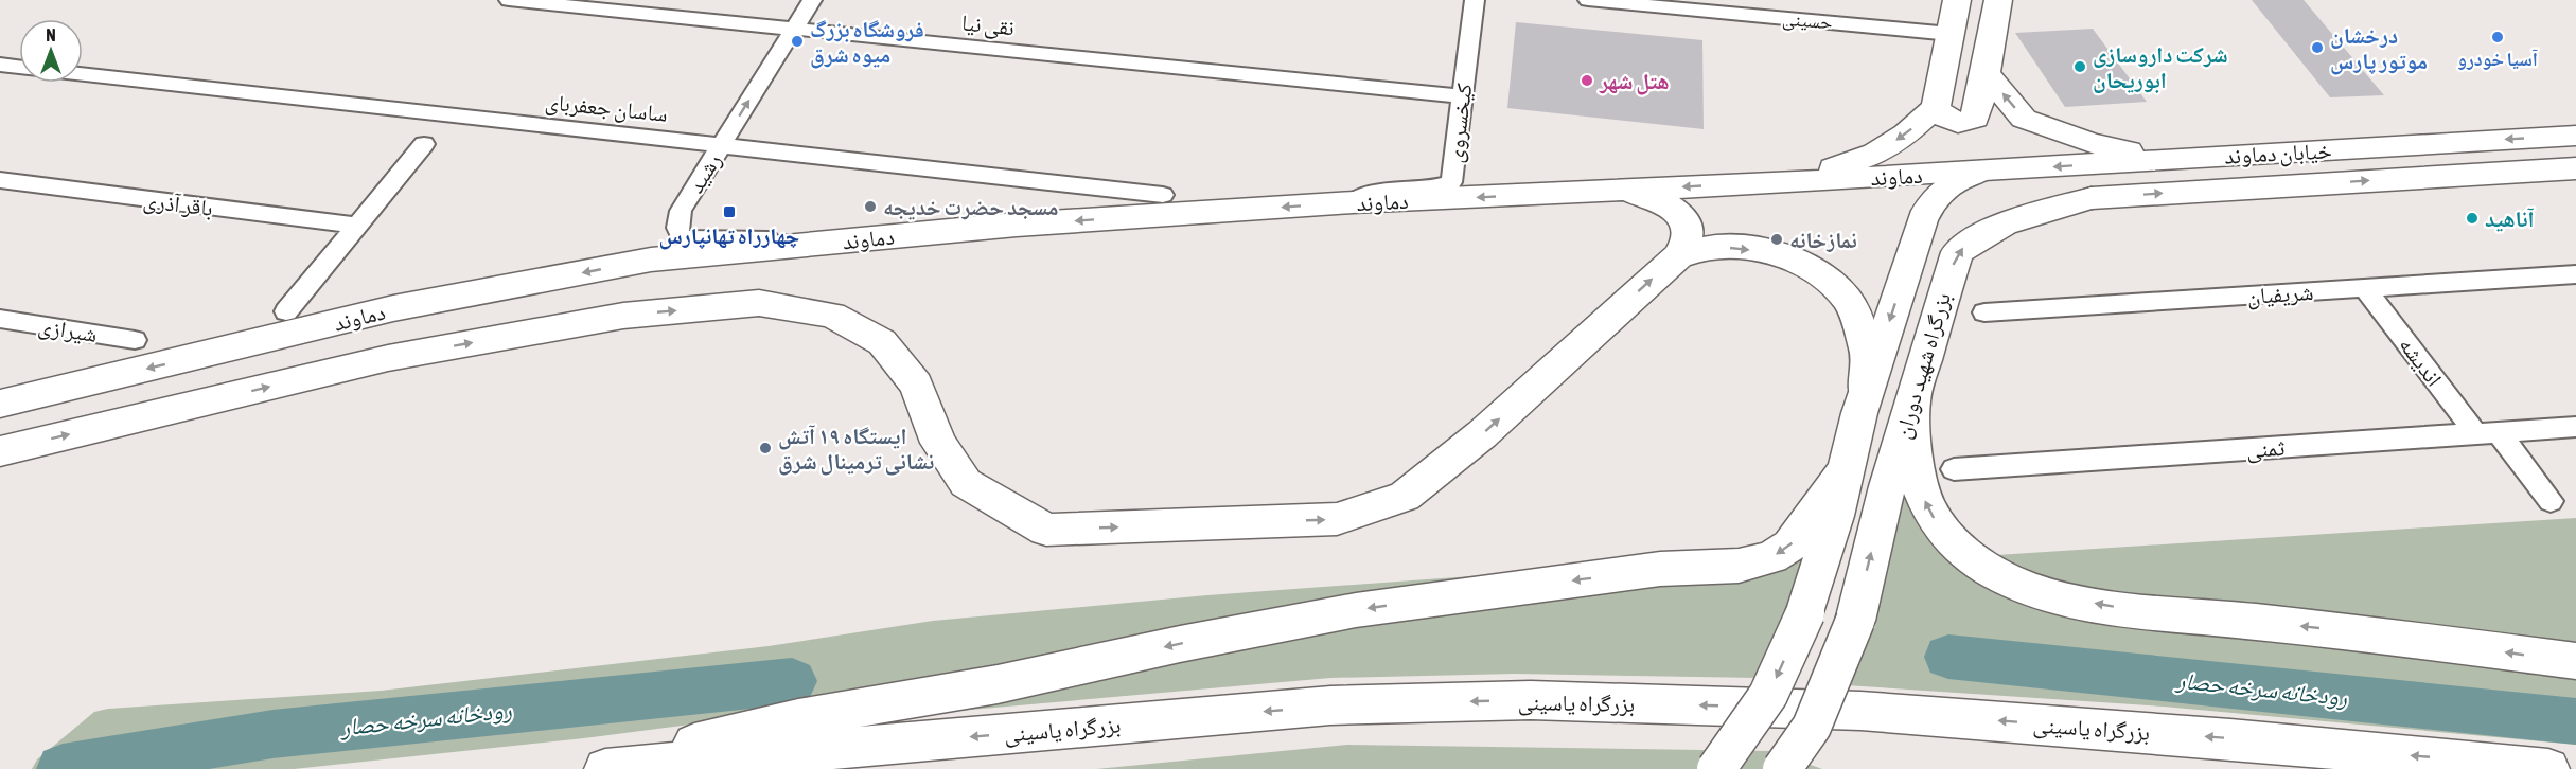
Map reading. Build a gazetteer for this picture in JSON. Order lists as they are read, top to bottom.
{
  "streets": {
    "main road": [
      "خیابان دماوند",
      "دماوند",
      "بزرگراه شهید دوران",
      "بزرگراه یاسینی"
    ],
    "street": [
      "حسینی",
      "نقی نیا",
      "ساسان جعفربای",
      "کیخسروی",
      "رشید",
      "باقر آذری",
      "شریفیان",
      "شیرازی",
      "اندیشه",
      "ثمنی"
    ]
  },
  "crossings": [
    ["نقی نیا", "کیخسروی"],
    ["نقی نیا", "رشید"],
    ["ساسان جعفربای", "رشید"],
    ["کیخسروی", "دماوند"],
    ["خیابان دماوند", "دماوند"],
    ["خیابان دماوند", "بزرگراه شهید دوران"],
    ["رشید", "دماوند"],
    ["دماوند", "بزرگراه شهید دوران"],
    ["شریفیان", "اندیشه"],
    ["اندیشه", "ثمنی"]
  ],
  "water": ["رودخانه سرخه حصار"],
  "places": {
    "other": [
      "آسیا خودرو",
      "فروشگاه بزرگ میوه شرق",
      "درخشان موتور پارس",
      "شرکت داروسازی ابوریحان",
      "هتل شهر",
      "مسجد حضرت خدیجه",
      "آناهید",
      "نمازخانه",
      "ایستگاه ۱۹ آتش نشانی ترمینال شرق"
    ],
    "transit": ["چهارراه تهانپارس"]
  },
  "north": "top"
}
